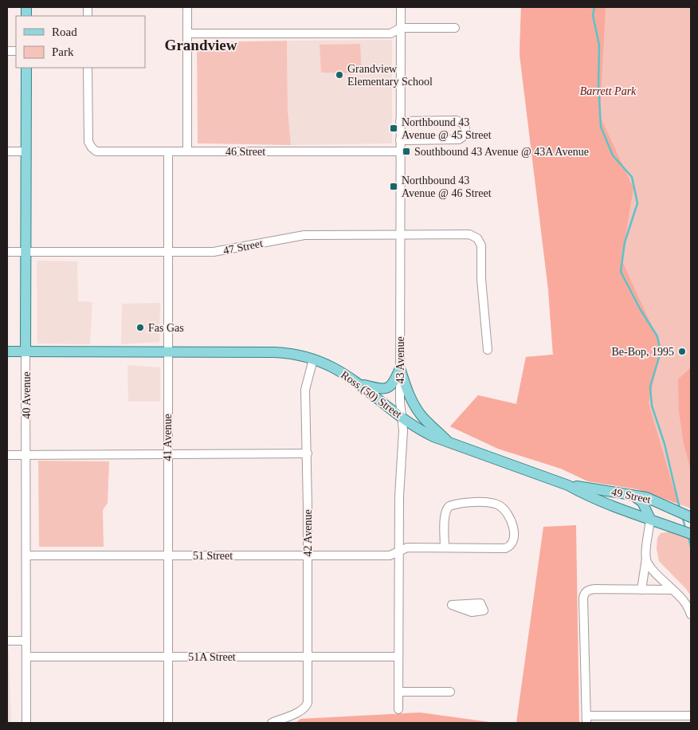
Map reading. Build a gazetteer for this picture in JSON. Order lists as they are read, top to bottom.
{
  "streets": {
    "main road": ["Ross (50) Street", "40 Avenue", "49 Street"],
    "street": [
      "46 Street",
      "47 Street",
      "43 Avenue",
      "41 Avenue",
      "42 Avenue",
      "51 Street",
      "51A Street"
    ]
  },
  "crossings": [
    ["46 Street", "43 Avenue"],
    ["46 Street", "41 Avenue"],
    ["47 Street", "43 Avenue"],
    ["47 Street", "40 Avenue"],
    ["47 Street", "41 Avenue"],
    ["43 Avenue", "Ross (50) Street"],
    ["43 Avenue", "51 Street"],
    ["43 Avenue", "51A Street"],
    ["Ross (50) Street", "40 Avenue"],
    ["Ross (50) Street", "41 Avenue"],
    ["Ross (50) Street", "49 Street"],
    ["Ross (50) Street", "42 Avenue"],
    ["40 Avenue", "51 Street"],
    ["40 Avenue", "51A Street"],
    ["41 Avenue", "51 Street"],
    ["41 Avenue", "51A Street"],
    ["42 Avenue", "51 Street"],
    ["42 Avenue", "51A Street"]
  ],
  "districts": ["Grandview"],
  "parks": ["Barrett Park"],
  "places": {
    "other": ["Grandview Elementary School", "Fas Gas", "Be-Bop, 1995"],
    "transit": ["Northbound 43 Avenue @ 45 Street", "Southbound 43 Avenue @ 43A Avenue", "Northbound 43 Avenue @ 46 Street"]
  },
  "legend": ["Road", "Park"]
}
